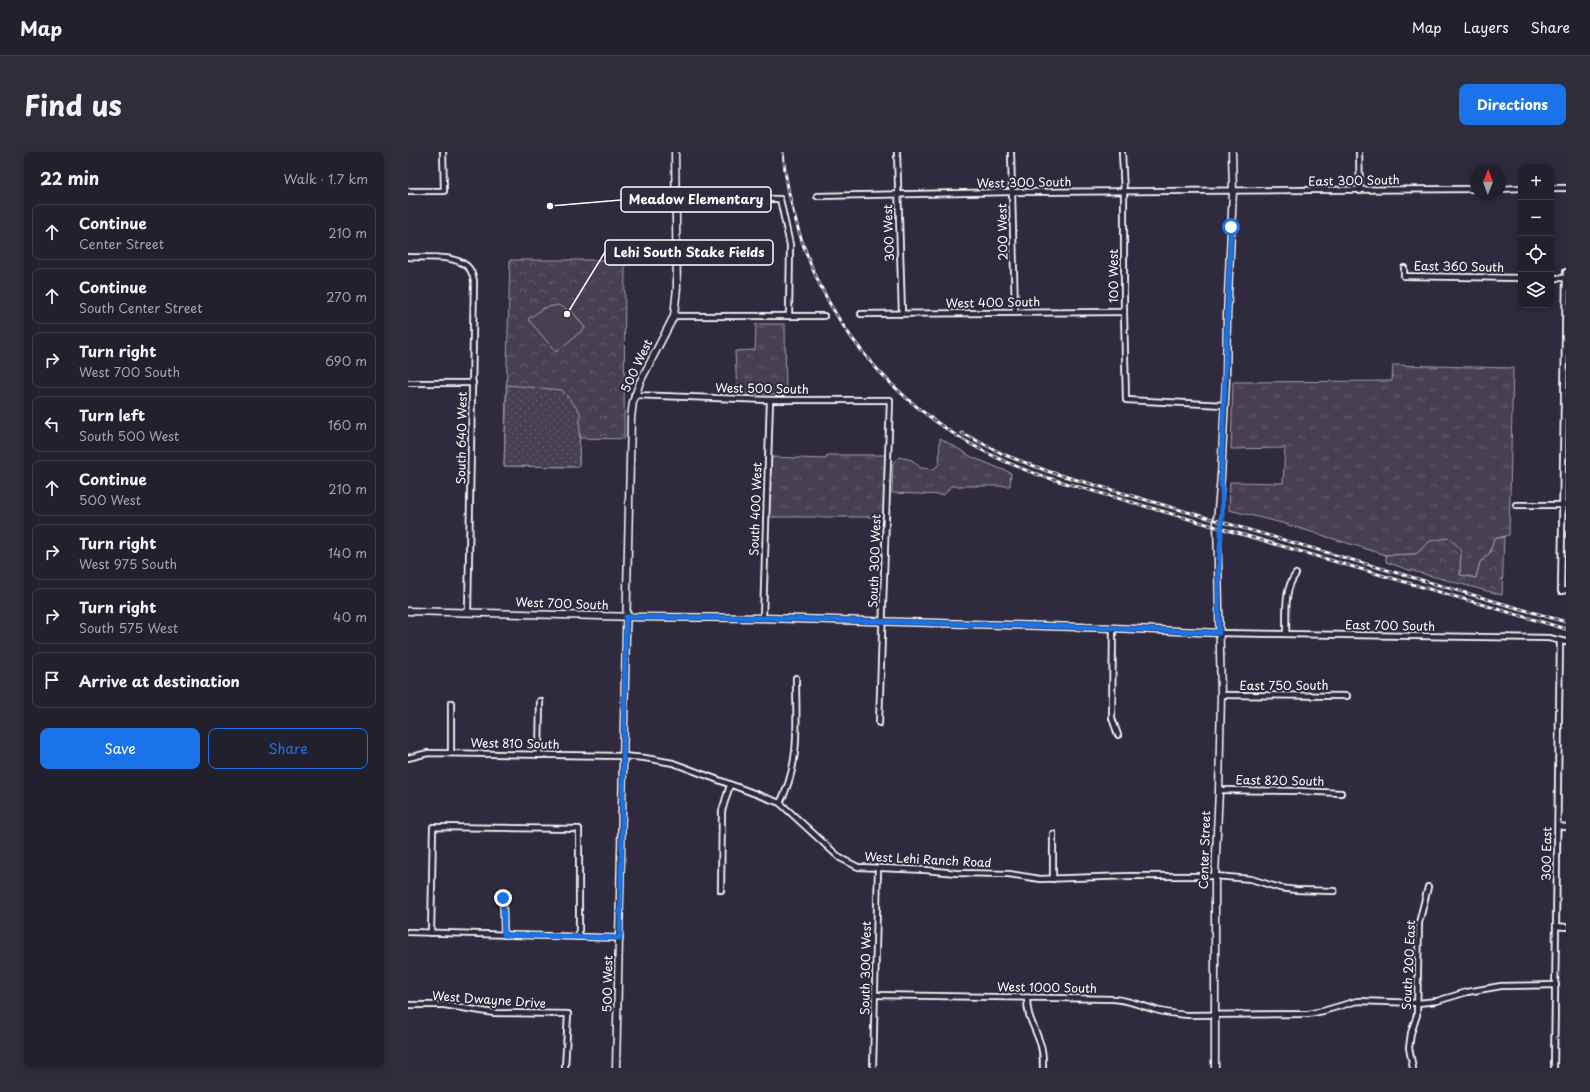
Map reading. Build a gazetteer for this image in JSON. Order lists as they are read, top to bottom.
{
  "streets": {
    "street": [
      "East 300 South",
      "West 300 South",
      "200 West",
      "300 West",
      "East 360 South",
      "100 West",
      "West 400 South",
      "500 West",
      "West 500 South",
      "South 640 West",
      "South 400 West",
      "South 300 West",
      "West 700 South",
      "East 700 South",
      "East 750 South",
      "West 810 South",
      "East 820 South",
      "Center Street",
      "300 East",
      "West Lehi Ranch Road",
      "South 200 East",
      "West 1000 South",
      "West Dwayne Drive"
    ]
  },
  "crossings": [
    ["East 300 South", "West 300 South"],
    ["West 300 South", "200 West"],
    ["West 300 South", "300 West"],
    ["West 300 South", "100 West"],
    ["200 West", "West 400 South"],
    ["300 West", "West 400 South"],
    ["100 West", "West 400 South"],
    ["100 West", "Center Street"],
    ["500 West", "West 500 South"],
    ["500 West", "West 700 South"],
    ["500 West", "West 810 South"],
    ["500 West", "West Lehi Ranch Road"],
    ["West 500 South", "South 400 West"],
    ["West 500 South", "South 300 West"],
    ["South 640 West", "West 700 South"],
    ["South 400 West", "West 700 South"],
    ["South 300 West", "West 700 South"],
    ["South 300 West", "West Lehi Ranch Road"],
    ["South 300 West", "West 1000 South"],
    ["West 700 South", "East 700 South"],
    ["West 700 South", "Center Street"],
    ["East 700 South", "Center Street"],
    ["East 700 South", "300 East"],
    ["East 750 South", "Center Street"],
    ["West 810 South", "West Lehi Ranch Road"],
    ["East 820 South", "Center Street"],
    ["Center Street", "West Lehi Ranch Road"],
    ["Center Street", "West 1000 South"],
    ["300 East", "West 1000 South"],
    ["South 200 East", "West 1000 South"]
  ],
  "places": ["Meadow Elementary", "Lehi South Stake Fields"],
  "north": "top",
  "page": {
    "header": "Map",
    "nav": ["Map", "Layers", "Share"],
    "title": "Find us",
    "buttons": [
      "Directions",
      ["Save", "Share"]
    ],
    "heading": ["22 min", "Walk · 1.7 km"],
    "map_buttons": ["+", "−"],
    "list": [
      ["Continue", "Center Street", "210 m"],
      ["Continue", "South Center Street", "270 m"],
      ["Turn right", "West 700 South", "690 m"],
      ["Turn left", "South 500 West", "160 m"],
      ["Continue", "500 West", "210 m"],
      ["Turn right", "West 975 South", "140 m"],
      ["Turn right", "South 575 West", "40 m"],
      "Arrive at destination"
    ]
  }
}
